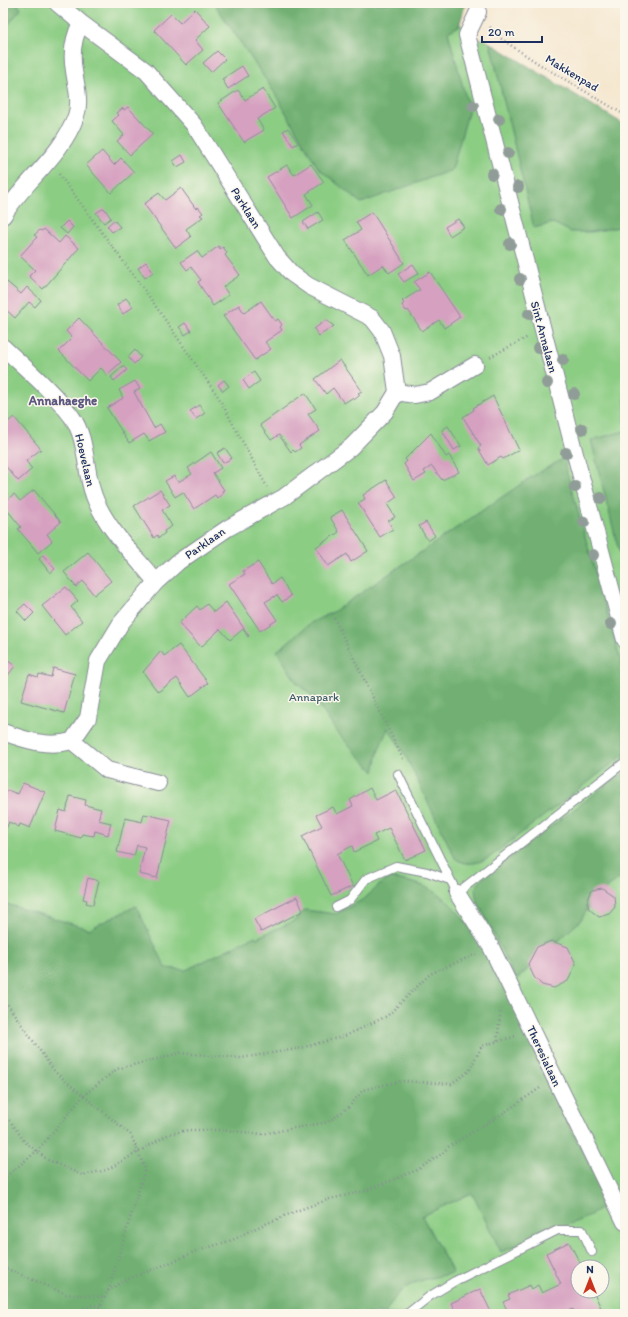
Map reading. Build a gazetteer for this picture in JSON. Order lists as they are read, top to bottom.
{
  "streets": {
    "street": [
      "Parklaan",
      "Sint Annalaan",
      "Hoevelaan",
      "Theresialaan"
    ],
    "path": ["Makkenpad"]
  },
  "crossings": [
    ["Makkenpad", "Sint Annalaan"],
    ["Parklaan", "Hoevelaan"]
  ],
  "districts": ["Annahaeghe"],
  "parks": ["Annapark"],
  "scale_bar": "20 m",
  "north": "top"
}
